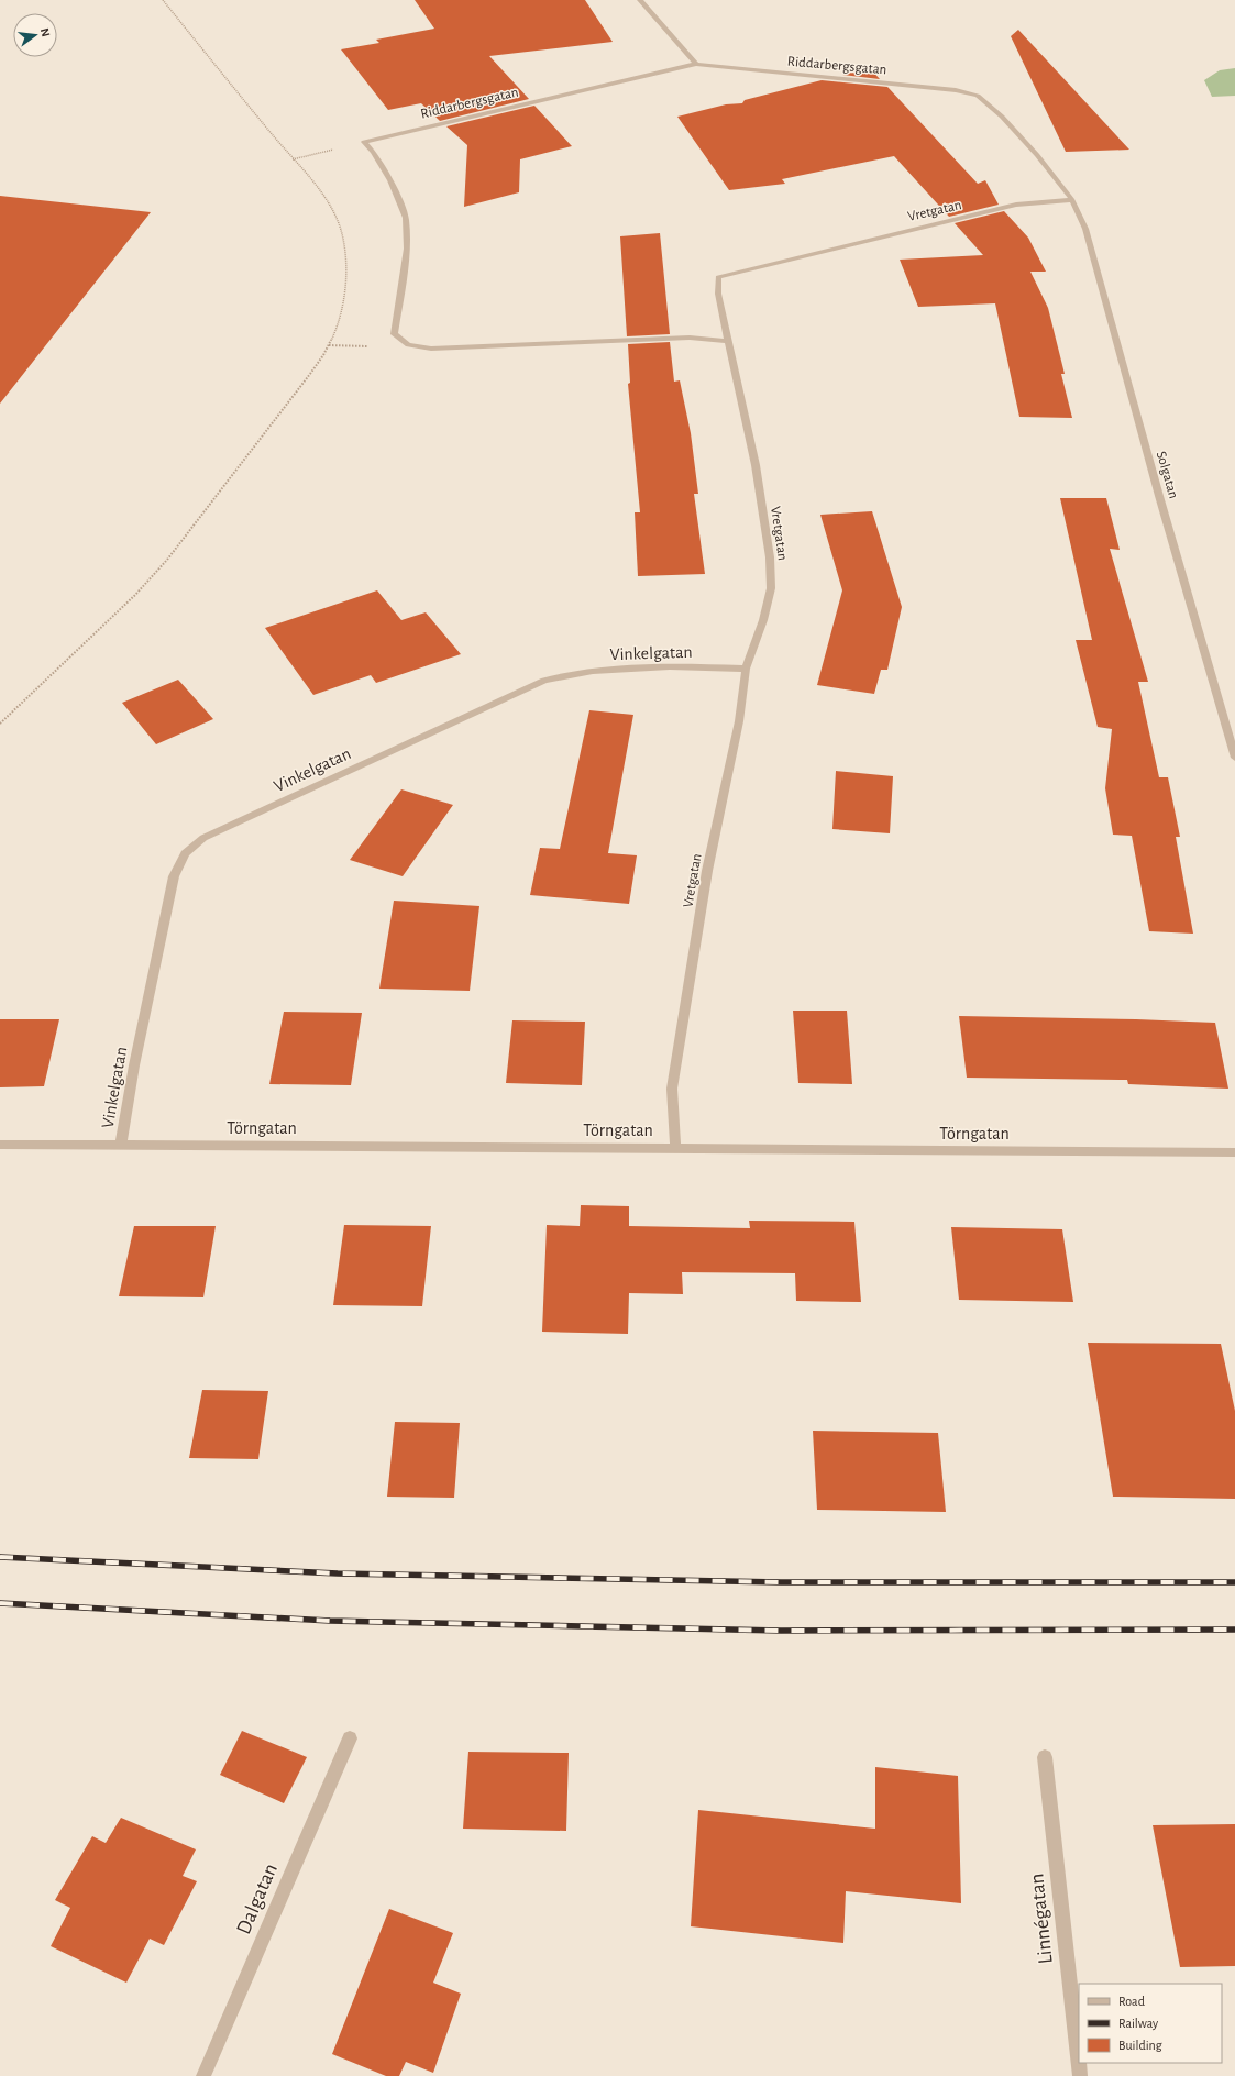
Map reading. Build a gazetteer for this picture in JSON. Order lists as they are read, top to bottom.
{
  "streets": {
    "street": [
      "Riddarbergsgatan",
      "Vretgatan",
      "Solgatan",
      "Vinkelgatan",
      "Törngatan",
      "Dalgatan",
      "Linnégatan"
    ]
  },
  "crossings": [
    ["Riddarbergsgatan", "Vretgatan"],
    ["Riddarbergsgatan", "Solgatan"],
    ["Vretgatan", "Solgatan"],
    ["Vretgatan", "Vinkelgatan"],
    ["Vretgatan", "Törngatan"],
    ["Vinkelgatan", "Törngatan"]
  ],
  "legend": ["Road", "Railway", "Building"],
  "north": "right"
}
